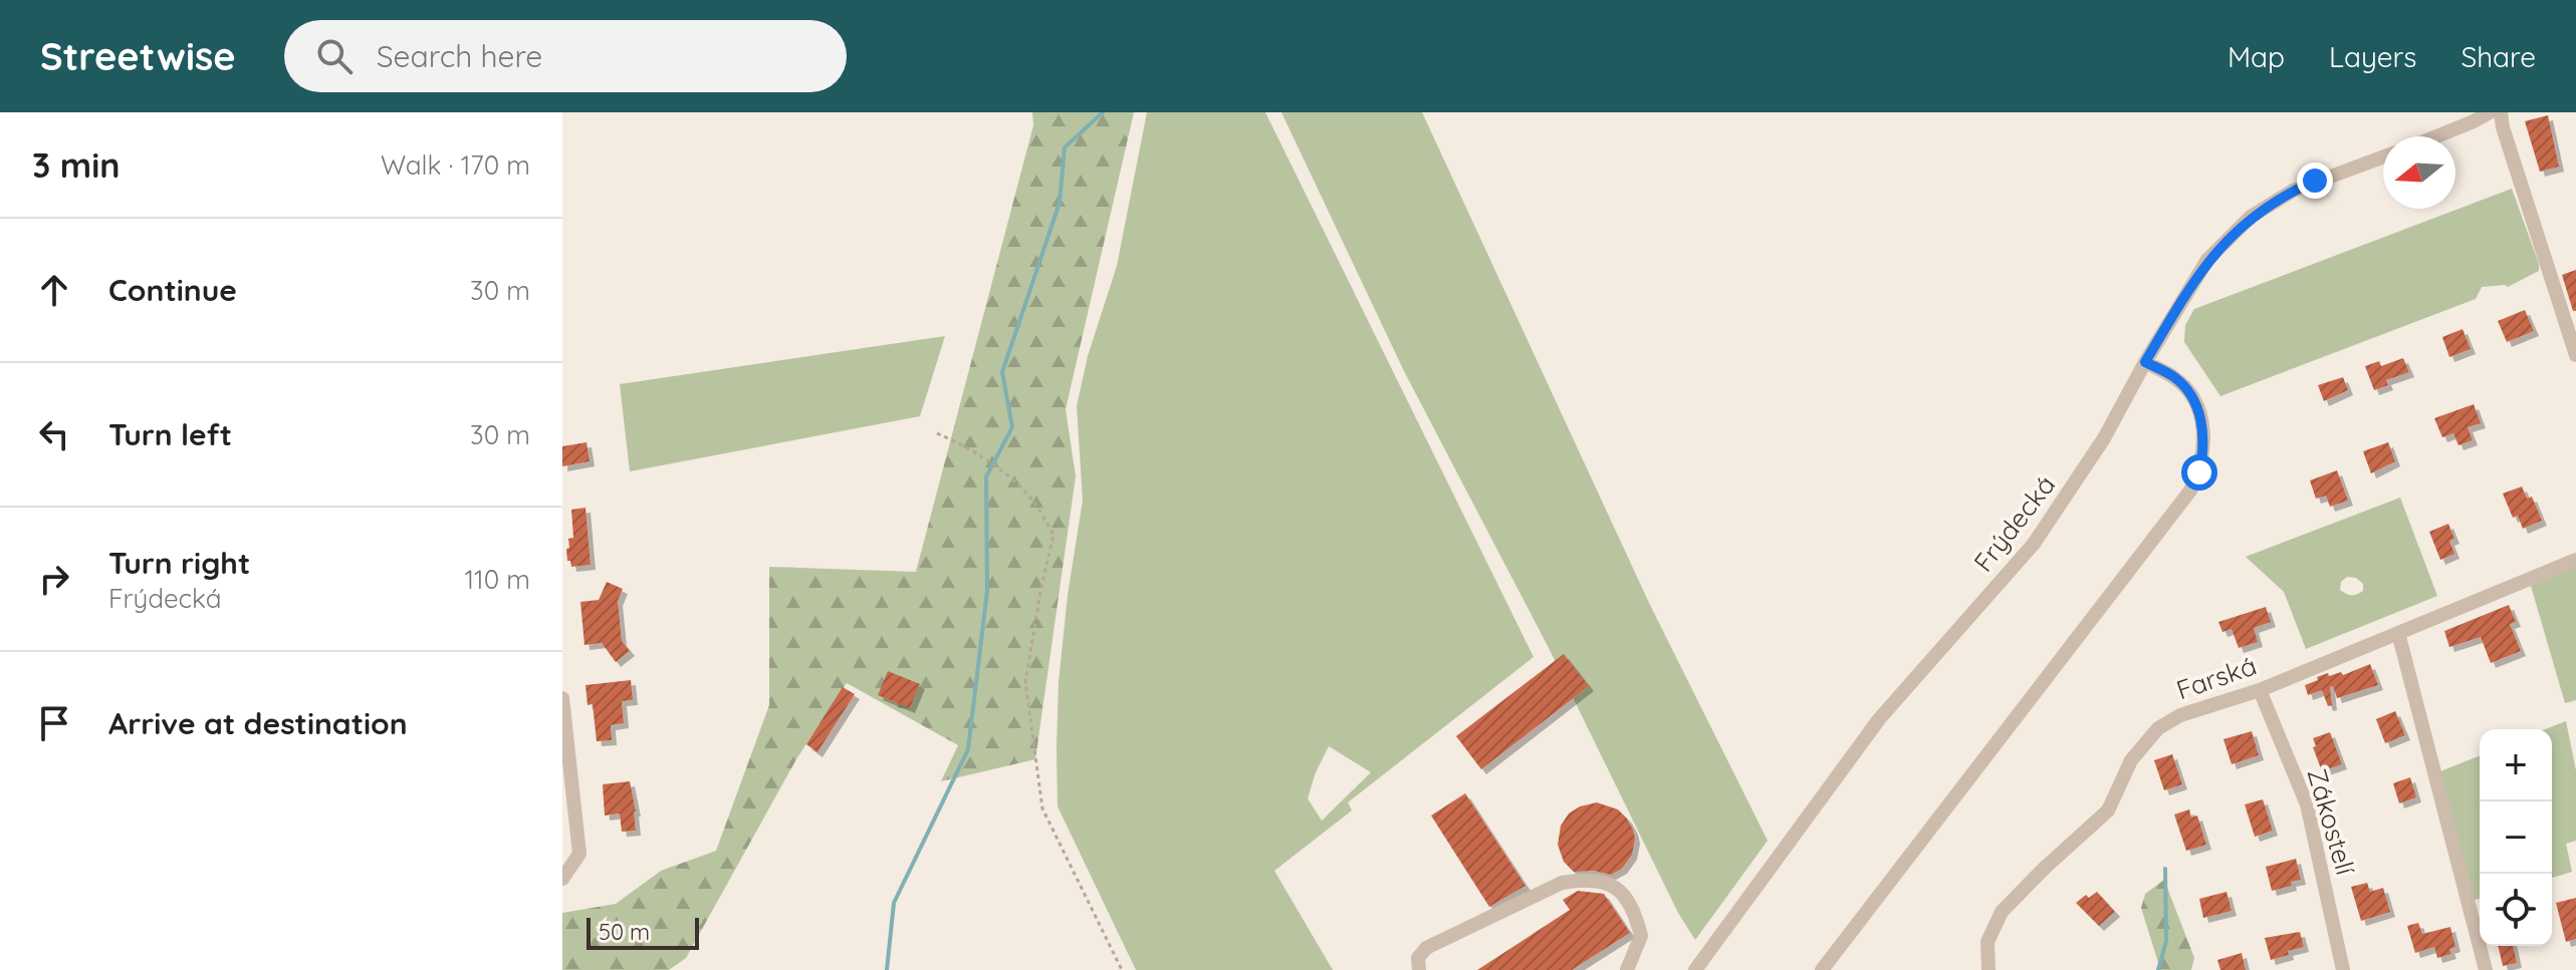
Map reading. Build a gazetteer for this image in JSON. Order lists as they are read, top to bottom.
{
  "streets": {
    "street": ["Frýdecká", "Farská", "Zákostelí"]
  },
  "crossings": [
    ["Farská", "Zákostelí"]
  ],
  "scale_bar": "50 m",
  "north": "left",
  "page": {
    "header": "Streetwise",
    "search": "Search here",
    "nav": ["Map", "Layers", "Share"],
    "heading": ["3 min", "Walk · 170 m"],
    "list": [
      ["Continue", "30 m"],
      ["Turn left", "30 m"],
      ["Turn right", "Frýdecká", "110 m"],
      "Arrive at destination"
    ],
    "map_buttons": ["+", "−"],
    "scale": "50 m"
  }
}
